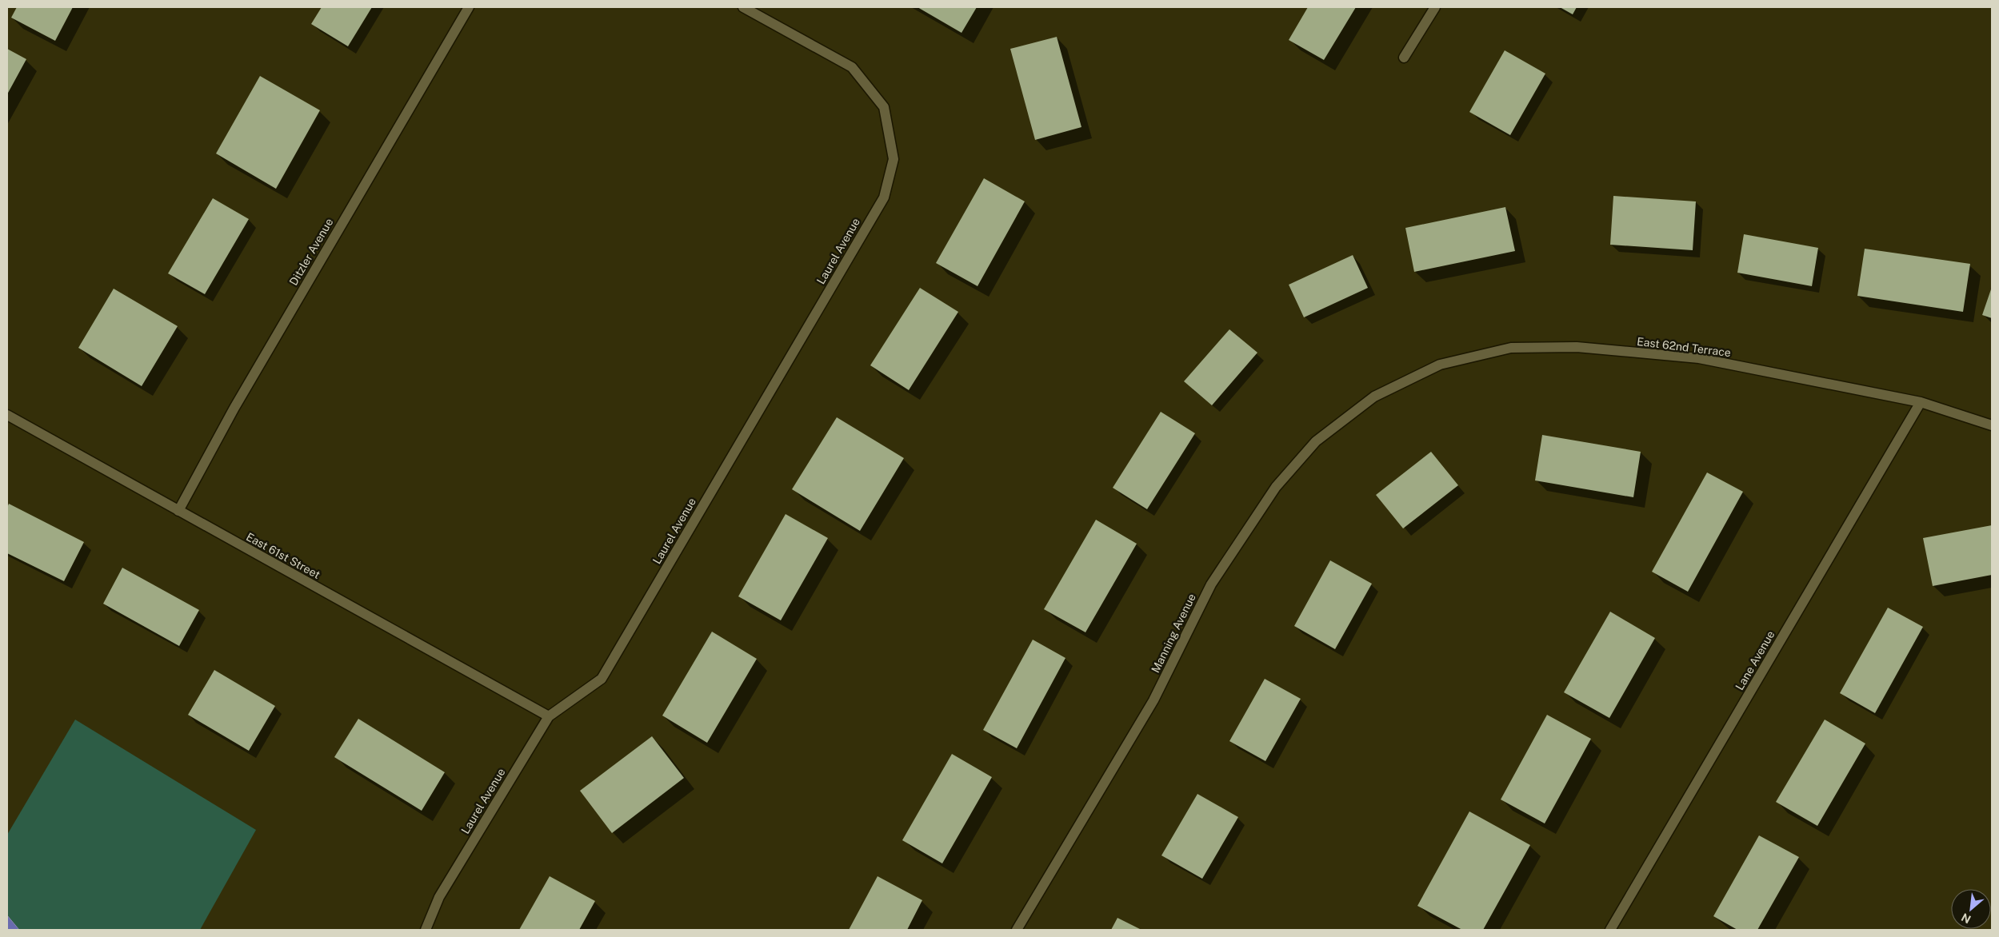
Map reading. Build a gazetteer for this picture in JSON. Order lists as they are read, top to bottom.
{
  "streets": {
    "street": [
      "Laurel Avenue",
      "Ditzler Avenue",
      "East 62nd Terrace",
      "East 61st Street",
      "Manning Avenue",
      "Lane Avenue"
    ]
  },
  "crossings": [
    ["Laurel Avenue", "East 61st Street"],
    ["Ditzler Avenue", "East 61st Street"],
    ["East 62nd Terrace", "Manning Avenue"],
    ["East 62nd Terrace", "Lane Avenue"]
  ],
  "north": "bottom left"
}
